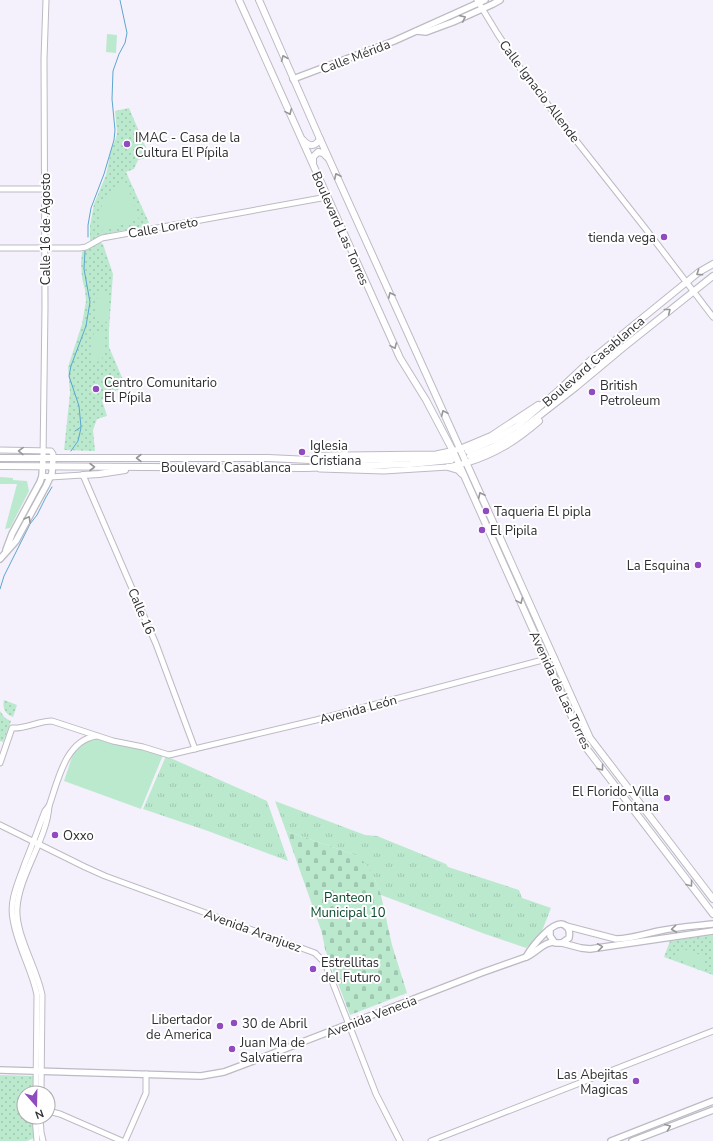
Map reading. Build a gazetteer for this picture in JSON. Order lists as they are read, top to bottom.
{
  "streets": {
    "main road": [
      "Calle Mérida",
      "Boulevard Las Torres",
      "Boulevard Casablanca",
      "Avenida de Las Torres",
      "Avenida Venecia"
    ],
    "street": [
      "Calle Ignacio Allende",
      "Calle Loreto",
      "Calle 16 de Agosto",
      "Calle 16",
      "Avenida León",
      "Avenida Aranjuez"
    ]
  },
  "crossings": [
    ["Calle Mérida", "Boulevard Las Torres"],
    ["Calle Ignacio Allende", "Boulevard Casablanca"],
    ["Calle Loreto", "Boulevard Las Torres"],
    ["Calle Loreto", "Calle 16 de Agosto"],
    ["Boulevard Las Torres", "Boulevard Casablanca"],
    ["Boulevard Las Torres", "Avenida de Las Torres"],
    ["Calle 16 de Agosto", "Boulevard Casablanca"],
    ["Calle 16", "Avenida León"],
    ["Avenida de Las Torres", "Avenida León"],
    ["Avenida Aranjuez", "Avenida Venecia"]
  ],
  "parks": ["Panteon Municipal 10"],
  "places": [
    "IMAC - Casa de la Cultura El Pípila",
    "tienda vega",
    "Centro Comunitario El Pípila",
    "British Petroleum",
    "Iglesia Cristiana",
    "Taqueria El pipla",
    "El Pipila",
    "La Esquina",
    "El Florido-Villa Fontana",
    "Oxxo",
    "Estrellitas del Futuro",
    "30 de Abril",
    "Libertador de America",
    "Juan Ma de Salvatierra",
    "Las Abejitas Magicas"
  ],
  "north": "bottom"
}
